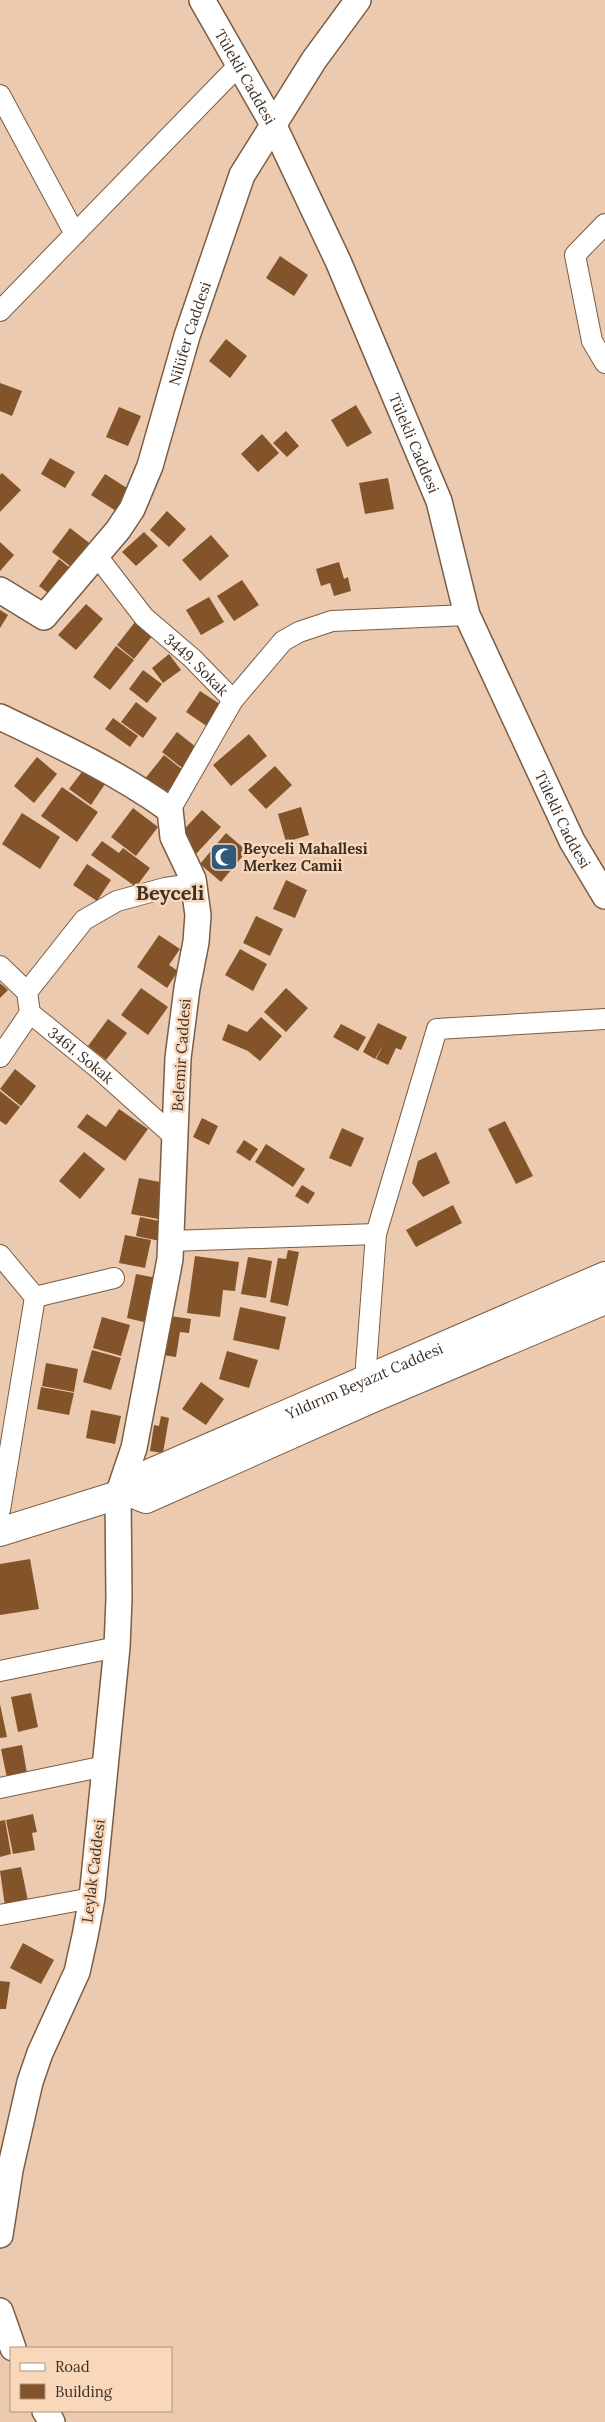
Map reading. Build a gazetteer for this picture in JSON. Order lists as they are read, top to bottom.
{
  "streets": {
    "main road": ["Yıldırım Beyazıt Caddesi"],
    "street": [
      "Tülekli Caddesi",
      "Nilüfer Caddesi",
      "3449. Sokak",
      "3461. Sokak",
      "Belemir Caddesi",
      "Leylak Caddesi"
    ]
  },
  "crossings": [
    ["Tülekli Caddesi", "Nilüfer Caddesi"],
    ["Nilüfer Caddesi", "3449. Sokak"],
    ["3449. Sokak", "Belemir Caddesi"],
    ["3461. Sokak", "Belemir Caddesi"],
    ["Belemir Caddesi", "Yıldırım Beyazıt Caddesi"],
    ["Belemir Caddesi", "Leylak Caddesi"],
    ["Yıldırım Beyazıt Caddesi", "Leylak Caddesi"]
  ],
  "districts": ["Beyceli"],
  "places": {
    "mosque": ["Beyceli Mahallesi Merkez Camii"]
  },
  "legend": ["Road", "Building"]
}
